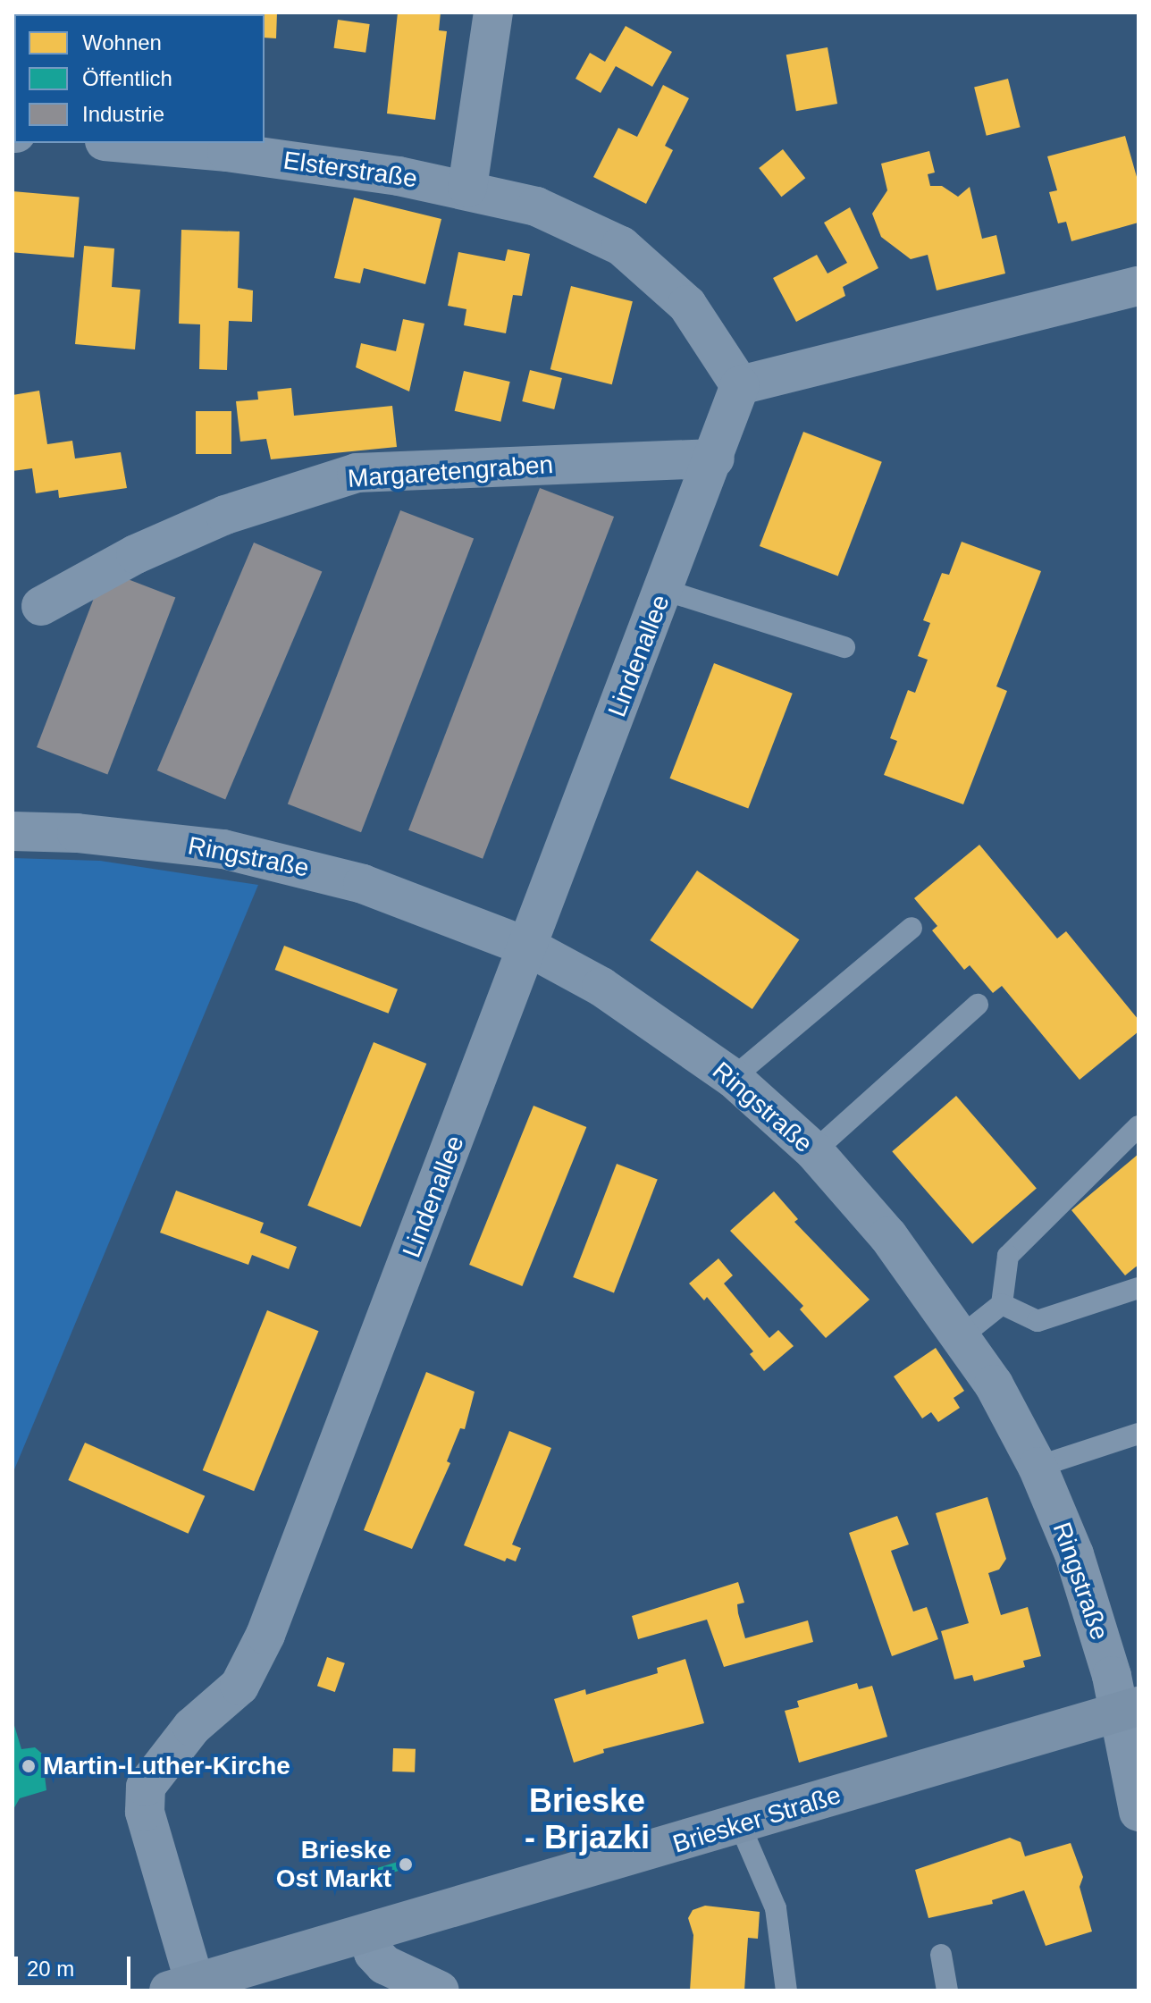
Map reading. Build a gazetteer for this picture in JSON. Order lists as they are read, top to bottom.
{
  "streets": {
    "main road": ["Briesker Straße"],
    "street": [
      "Elsterstraße",
      "Margaretengraben",
      "Lindenallee",
      "Ringstraße"
    ]
  },
  "crossings": [
    ["Elsterstraße", "Lindenallee"],
    ["Margaretengraben", "Lindenallee"],
    ["Lindenallee", "Ringstraße"],
    ["Lindenallee", "Briesker Straße"],
    ["Ringstraße", "Briesker Straße"]
  ],
  "districts": ["Brieske - Brjazki"],
  "places": ["Martin-Luther-Kirche", "Brieske Ost Markt"],
  "legend": ["Wohnen", "Öffentlich", "Industrie"],
  "scale_bar": "20 m"
}
